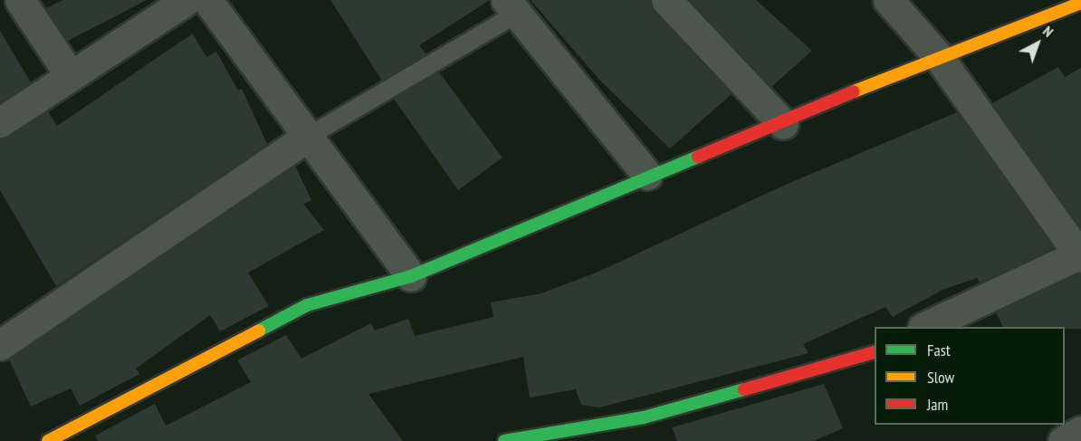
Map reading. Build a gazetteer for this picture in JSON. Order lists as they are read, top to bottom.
{
  "legend": ["Fast", "Slow", "Jam"],
  "north": "top right"
}
